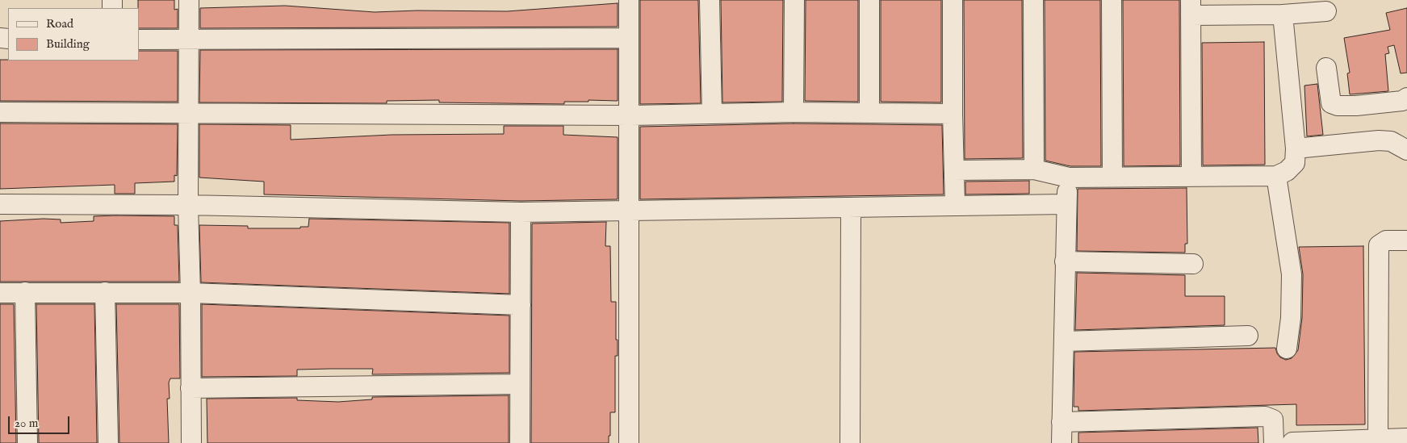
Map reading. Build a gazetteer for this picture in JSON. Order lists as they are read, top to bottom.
{
  "legend": ["Road", "Building"],
  "scale_bar": "20 m"
}
